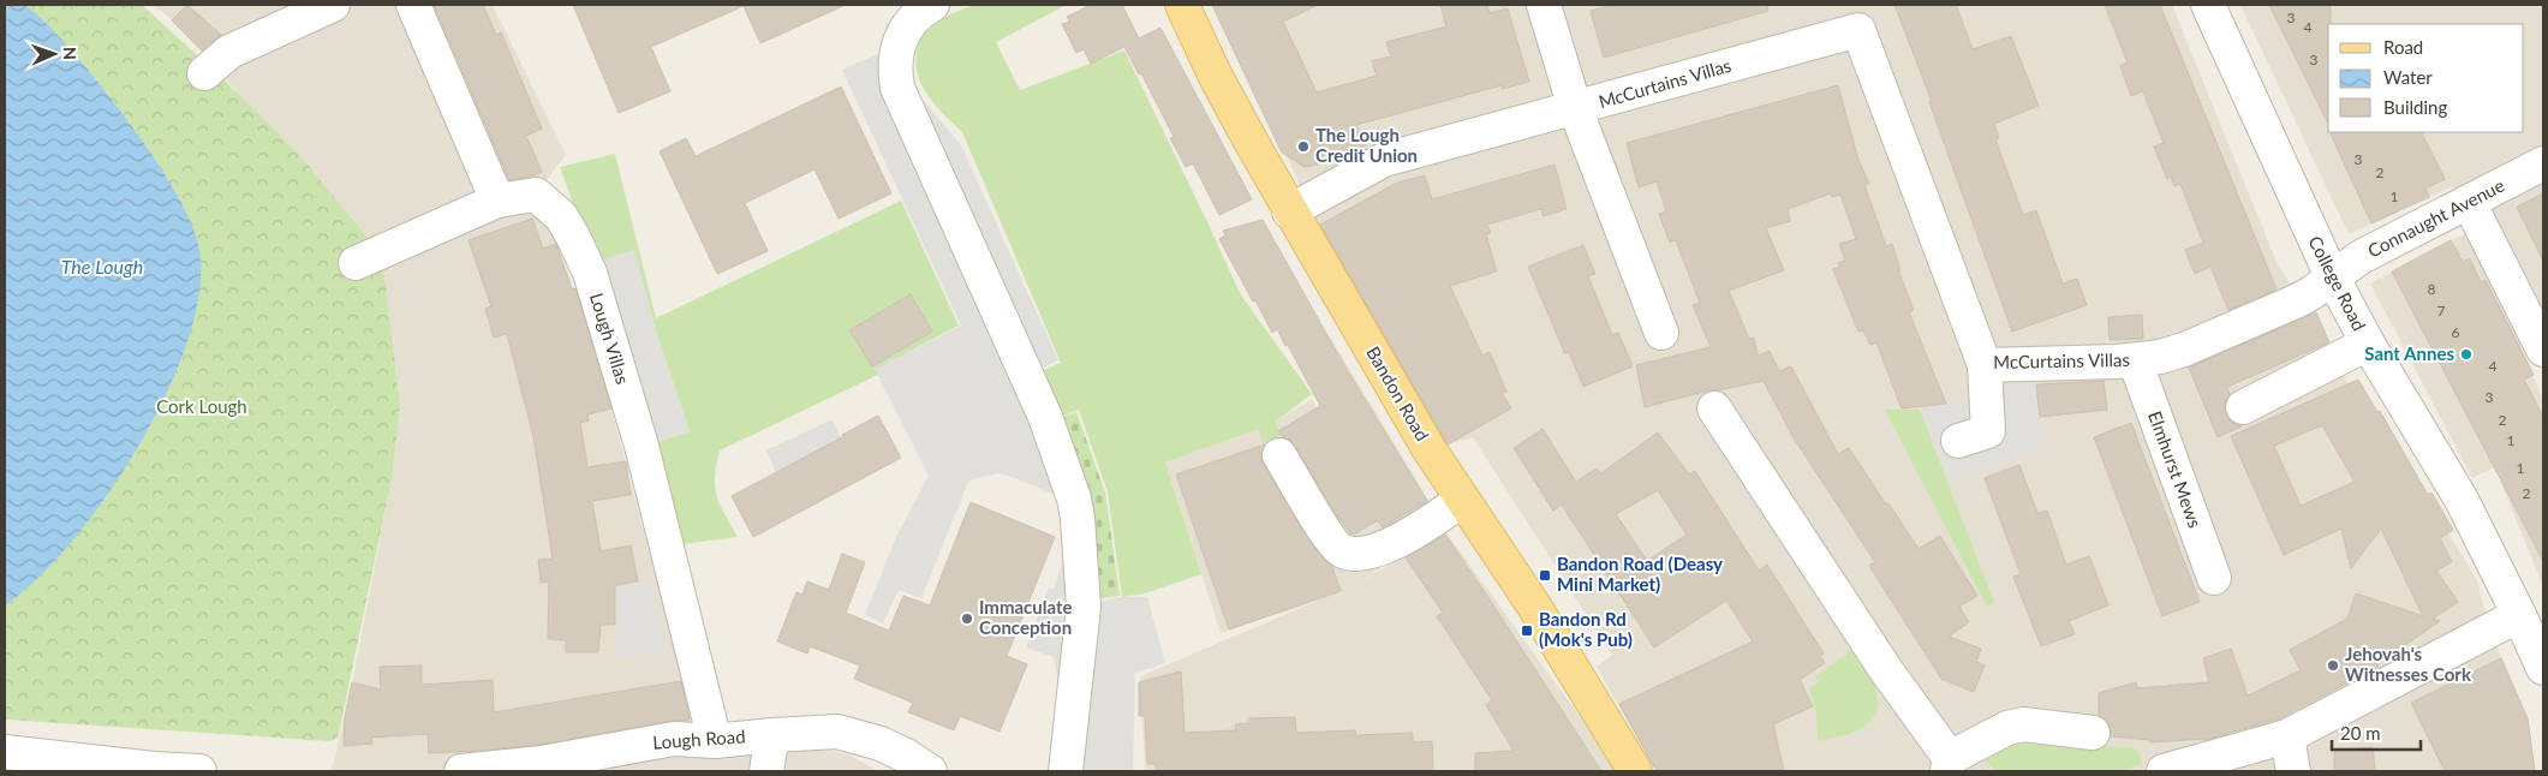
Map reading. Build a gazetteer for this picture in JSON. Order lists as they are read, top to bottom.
{
  "streets": {
    "main road": ["Bandon Road"],
    "street": [
      "McCurtains Villas",
      "Connaught Avenue",
      "College Road",
      "Lough Villas",
      "Elmhurst Mews",
      "Lough Road"
    ]
  },
  "crossings": [
    ["McCurtains Villas", "Connaught Avenue"],
    ["McCurtains Villas", "College Road"],
    ["McCurtains Villas", "Bandon Road"],
    ["McCurtains Villas", "Elmhurst Mews"],
    ["Connaught Avenue", "College Road"],
    ["Lough Villas", "Lough Road"]
  ],
  "water": ["The Lough"],
  "parks": ["Cork Lough"],
  "places": {
    "other": [
      "The Lough Credit Union",
      "Sant Annes",
      "Immaculate Conception",
      "Jehovah's Witnesses Cork"
    ],
    "transit": ["Bandon Road (Deasy Mini Market)", "Bandon Rd (Mok's Pub)"]
  },
  "house_numbers": [
    "3",
    "4",
    "3",
    "3",
    "2",
    "1",
    "8",
    "7",
    "6",
    "4",
    "3",
    "2",
    "1",
    "1",
    "2"
  ],
  "legend": ["Road", "Water", "Building"],
  "scale_bar": "20 m",
  "north": "right"
}
